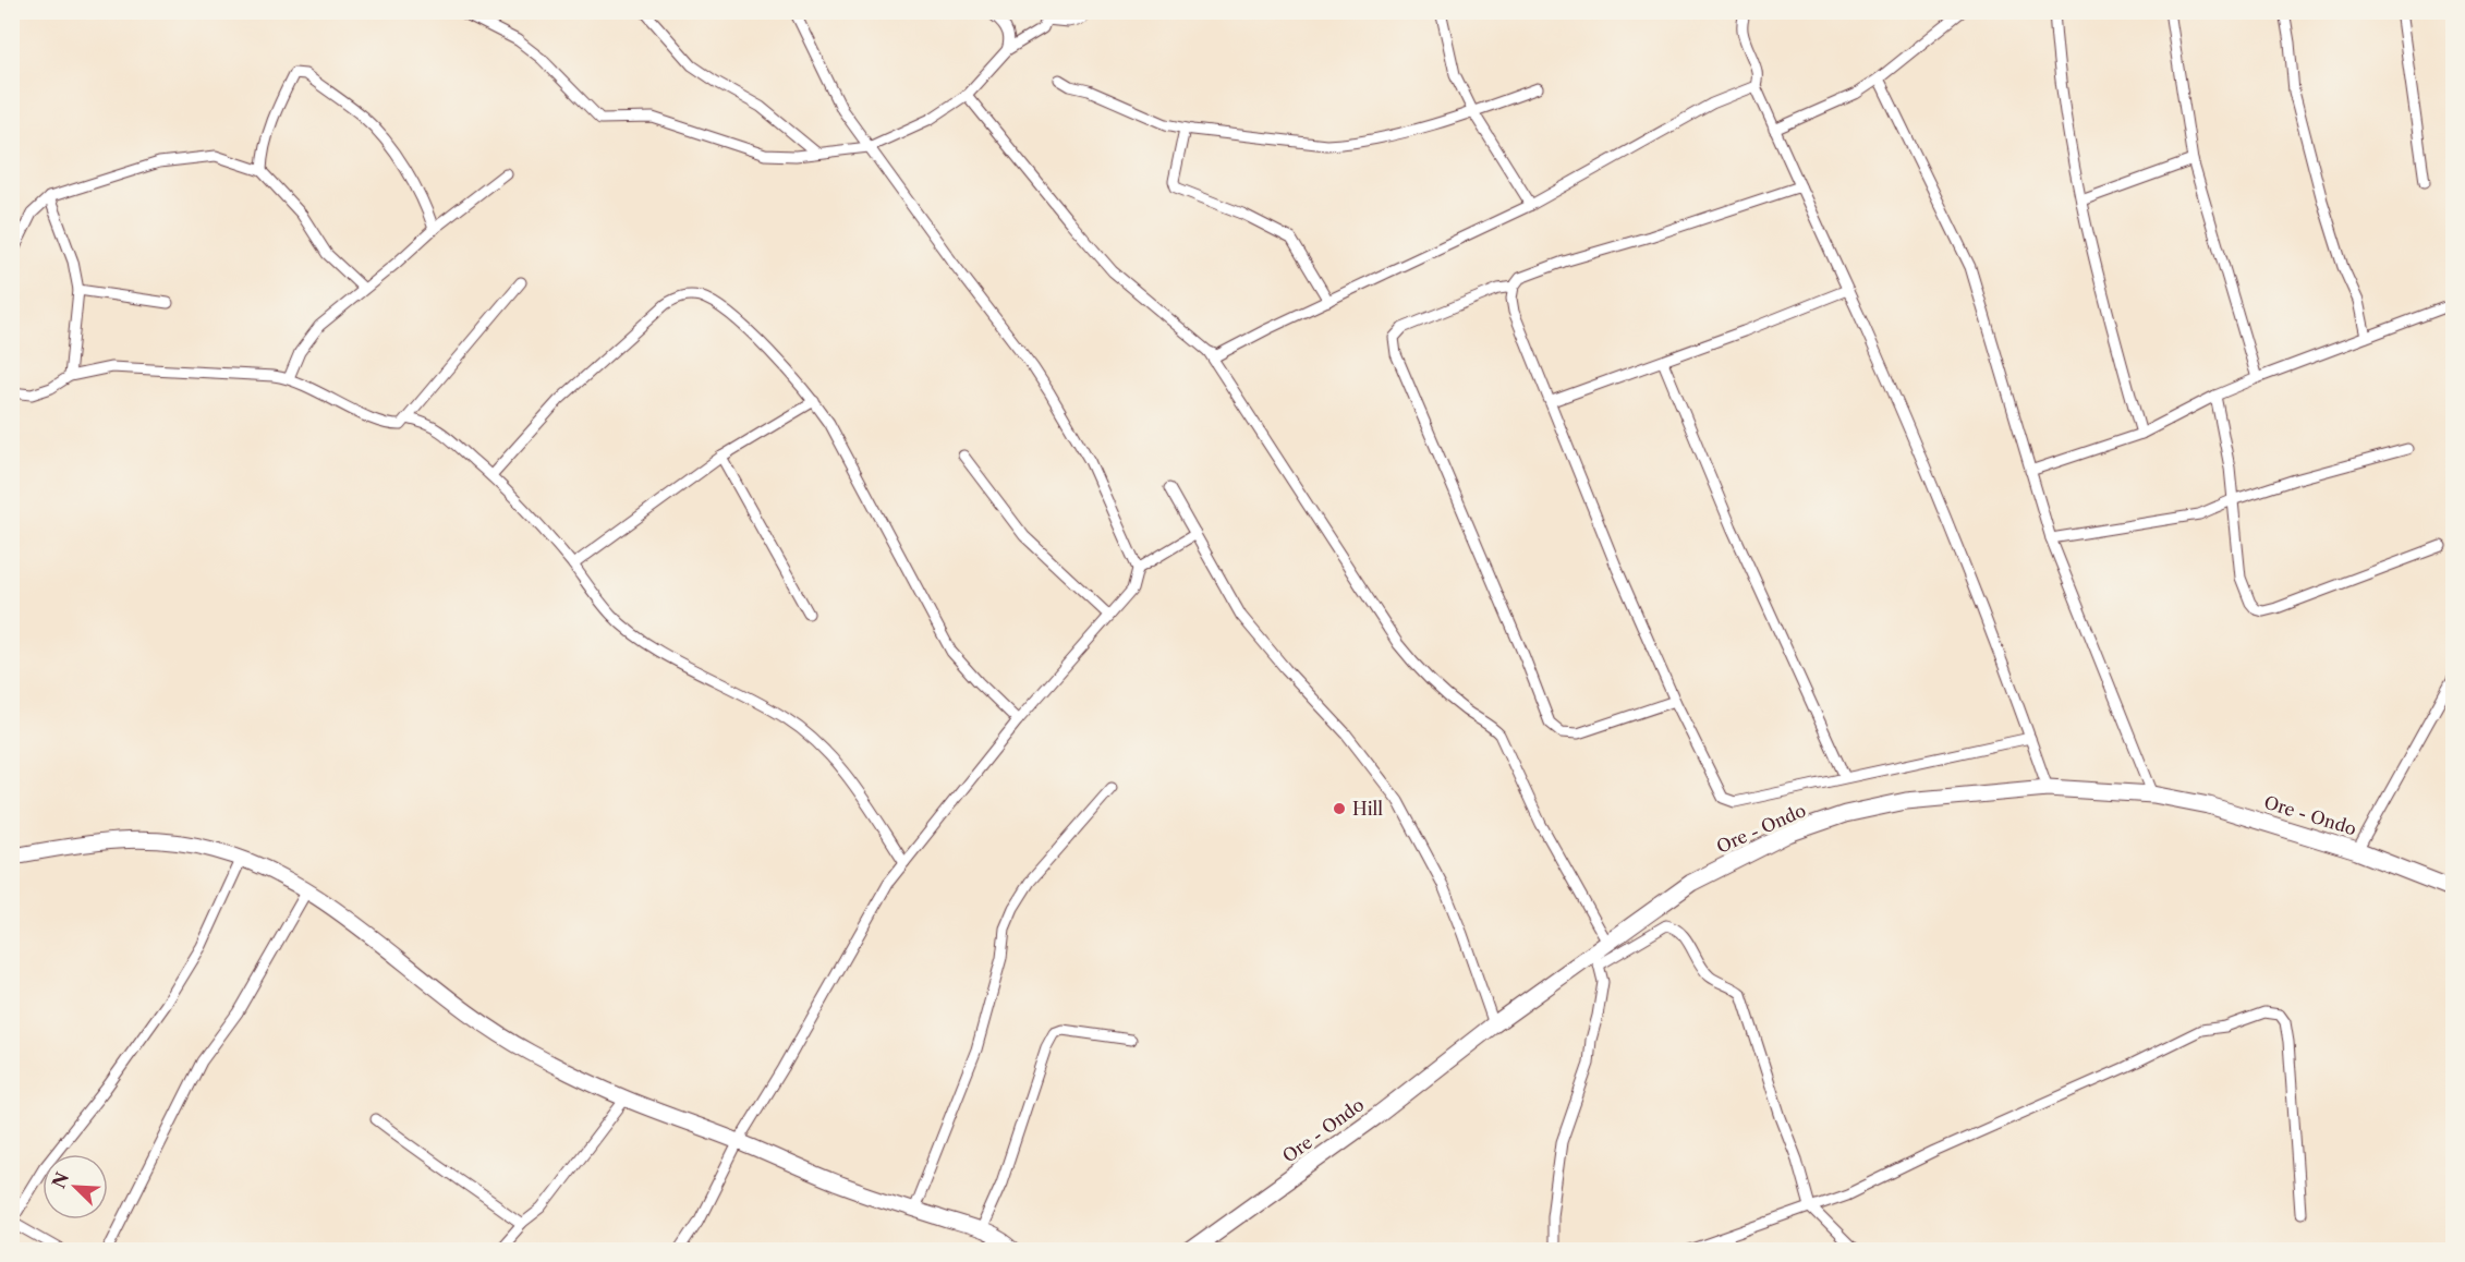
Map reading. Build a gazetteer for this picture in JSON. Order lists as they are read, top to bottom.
{
  "streets": {
    "main road": ["Ore - Ondo"]
  },
  "places": ["Hill"],
  "north": "top left"
}
